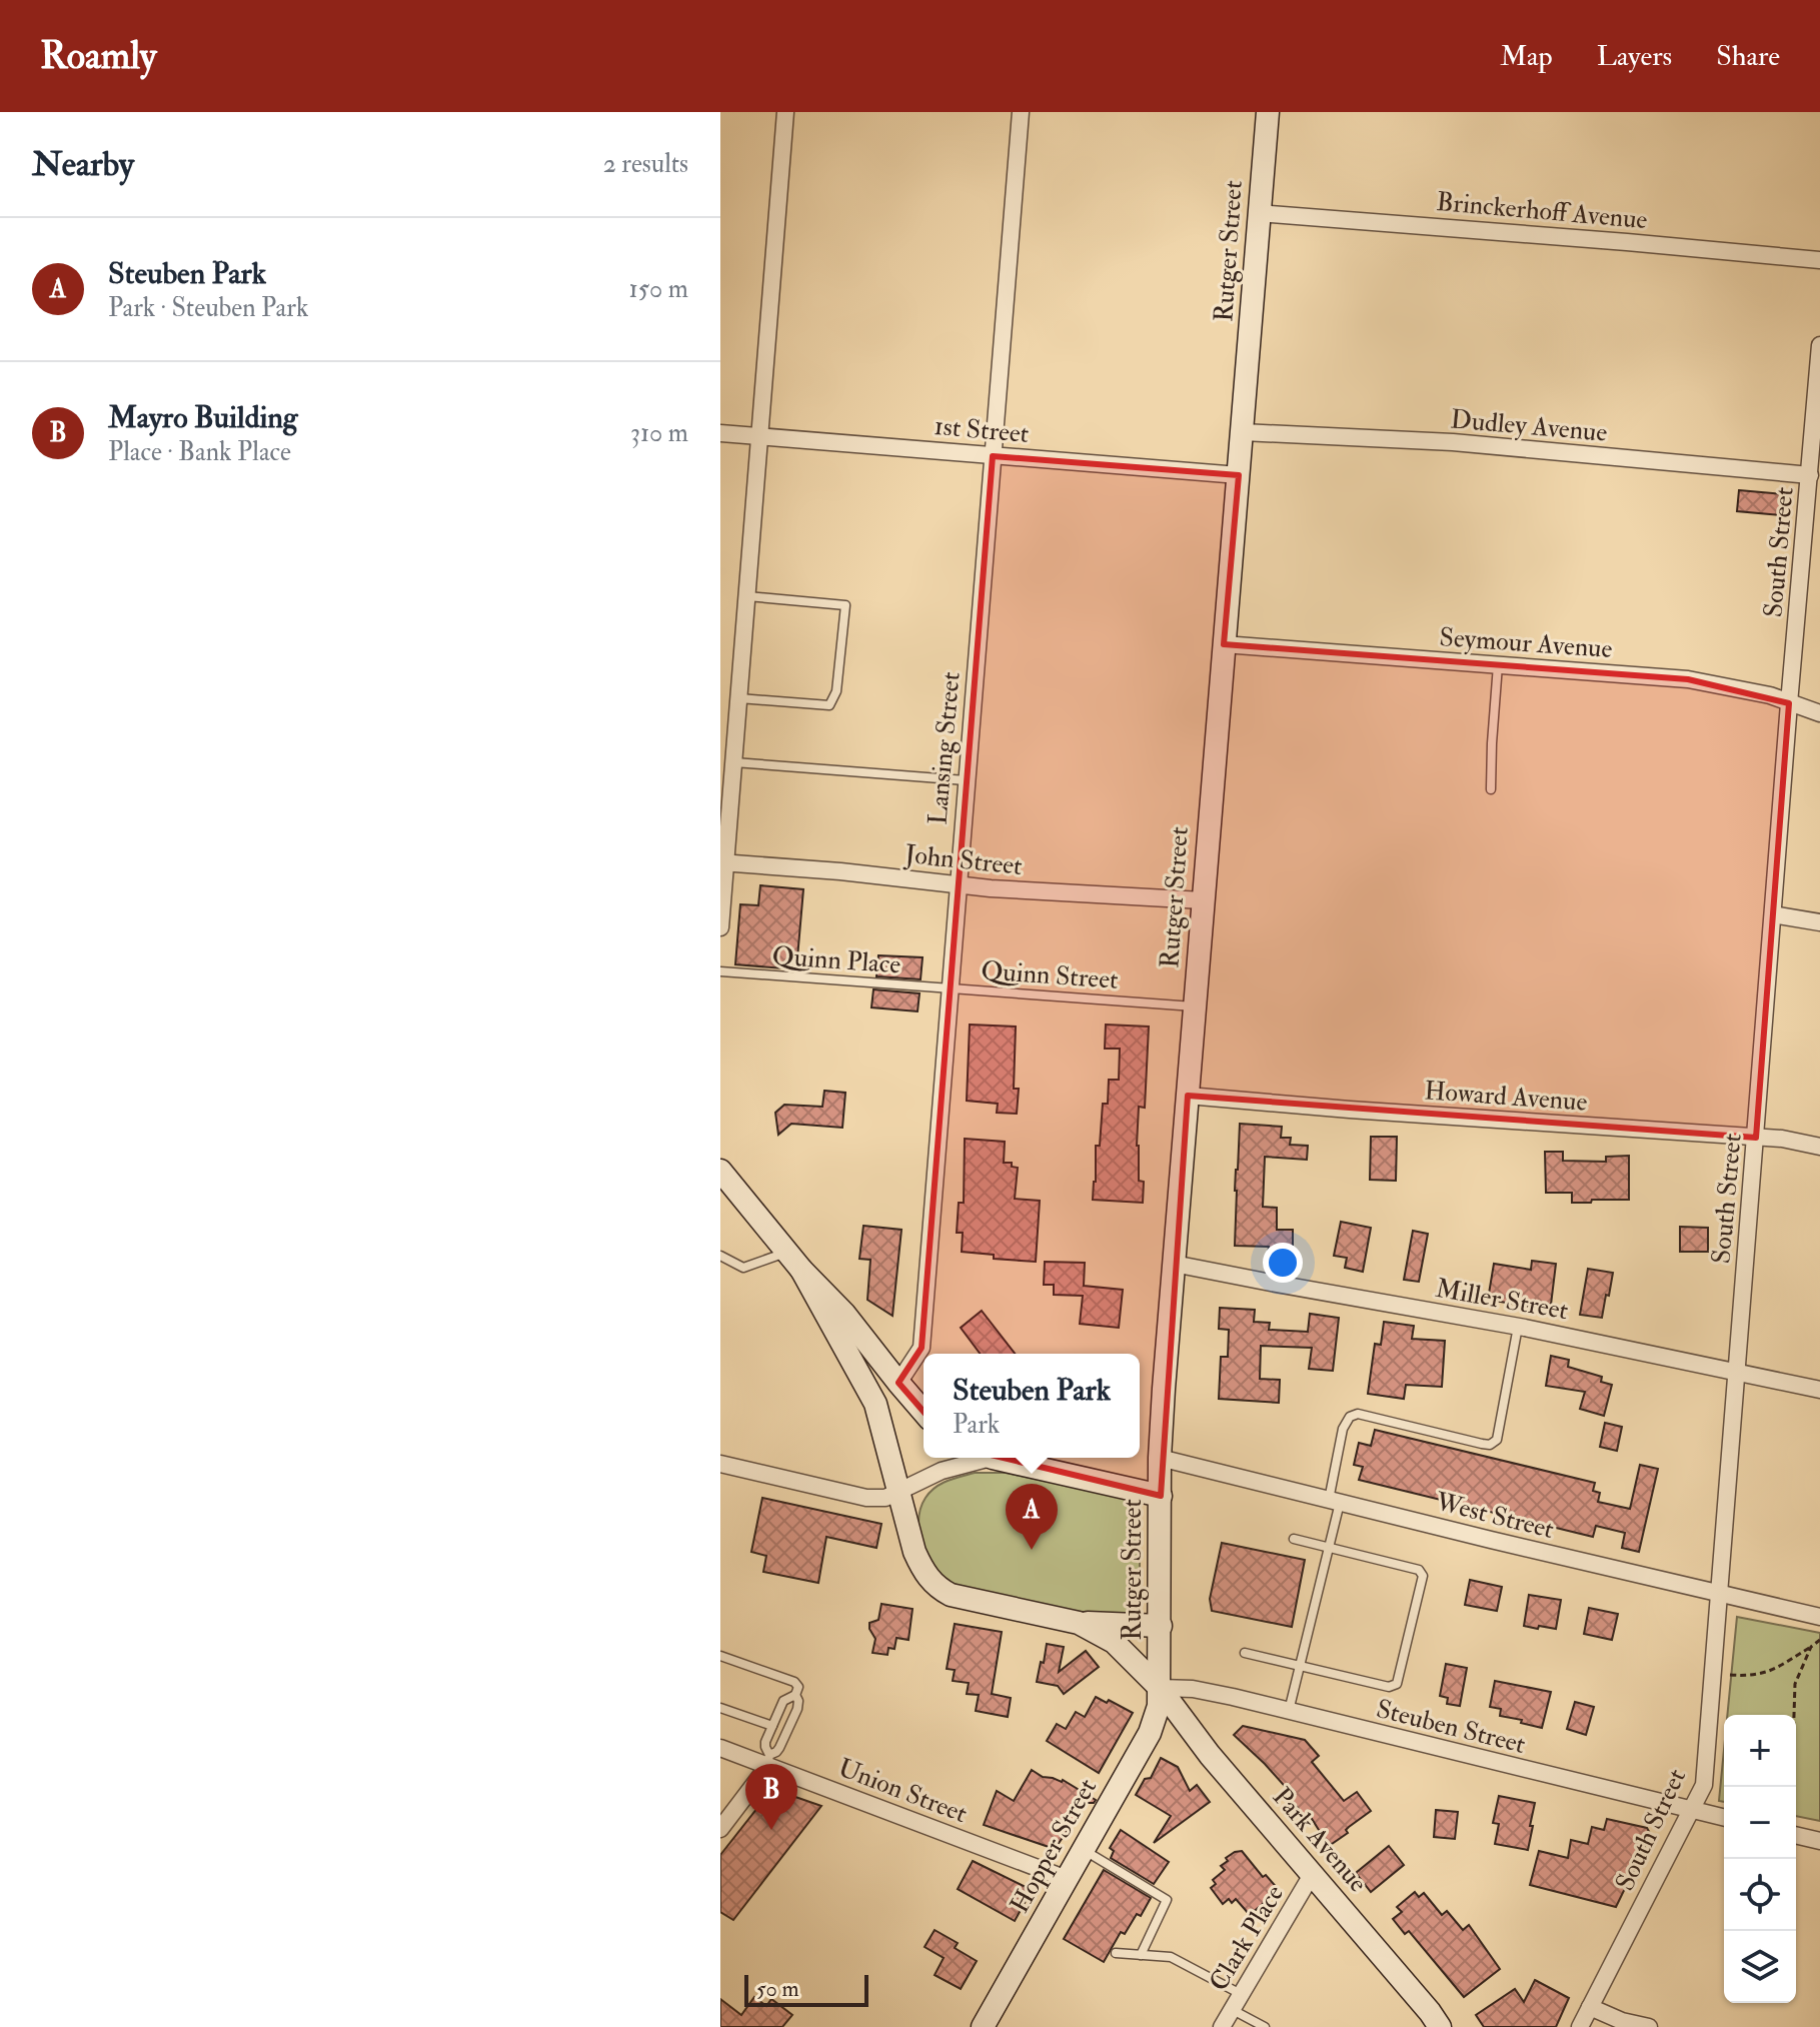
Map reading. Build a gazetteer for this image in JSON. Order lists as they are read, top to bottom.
{
  "streets": {
    "street": [
      "Brinckerhoff Avenue",
      "Rutger Street",
      "Dudley Avenue",
      "1st Street",
      "South Street",
      "Seymour Avenue",
      "Lansing Street",
      "John Street",
      "Howard Avenue",
      "Miller Street",
      "West Street",
      "Steuben Street",
      "Union Street",
      "Park Avenue",
      "Hopper Street",
      "Clark Place"
    ],
    "lane": ["Quinn Place", "Quinn Street"]
  },
  "crossings": [
    ["Brinckerhoff Avenue", "Rutger Street"],
    ["Rutger Street", "Dudley Avenue"],
    ["Rutger Street", "1st Street"],
    ["Rutger Street", "Seymour Avenue"],
    ["Rutger Street", "John Street"],
    ["Rutger Street", "Quinn Street"],
    ["Rutger Street", "Howard Avenue"],
    ["Rutger Street", "Miller Street"],
    ["Rutger Street", "West Street"],
    ["Rutger Street", "Steuben Street"],
    ["Rutger Street", "Park Avenue"],
    ["Rutger Street", "Hopper Street"],
    ["Dudley Avenue", "South Street"],
    ["1st Street", "Lansing Street"],
    ["South Street", "Seymour Avenue"],
    ["South Street", "Howard Avenue"],
    ["South Street", "Miller Street"],
    ["South Street", "West Street"],
    ["South Street", "Steuben Street"],
    ["Lansing Street", "John Street"],
    ["Lansing Street", "Quinn Place"],
    ["Lansing Street", "Quinn Street"],
    ["Quinn Place", "Quinn Street"],
    ["Steuben Street", "Park Avenue"],
    ["Steuben Street", "Hopper Street"],
    ["Union Street", "Hopper Street"],
    ["Park Avenue", "Hopper Street"],
    ["Park Avenue", "Clark Place"]
  ],
  "scale_bar": "50 m",
  "page": {
    "header": "Roamly",
    "nav": ["Map", "Layers", "Share"],
    "heading": ["Nearby", "2 results"],
    "list": [
      {
        "mark": "A",
        "name": "Steuben Park",
        "note": "Park · Steuben Park",
        "value": "150 m"
      },
      {
        "mark": "B",
        "name": "Mayro Building",
        "note": "Place · Bank Place",
        "value": "310 m"
      }
    ],
    "popup": ["Steuben Park", "Park"],
    "pins": ["A", "B"],
    "map_buttons": ["+", "−"],
    "scale": "50 m"
  }
}
